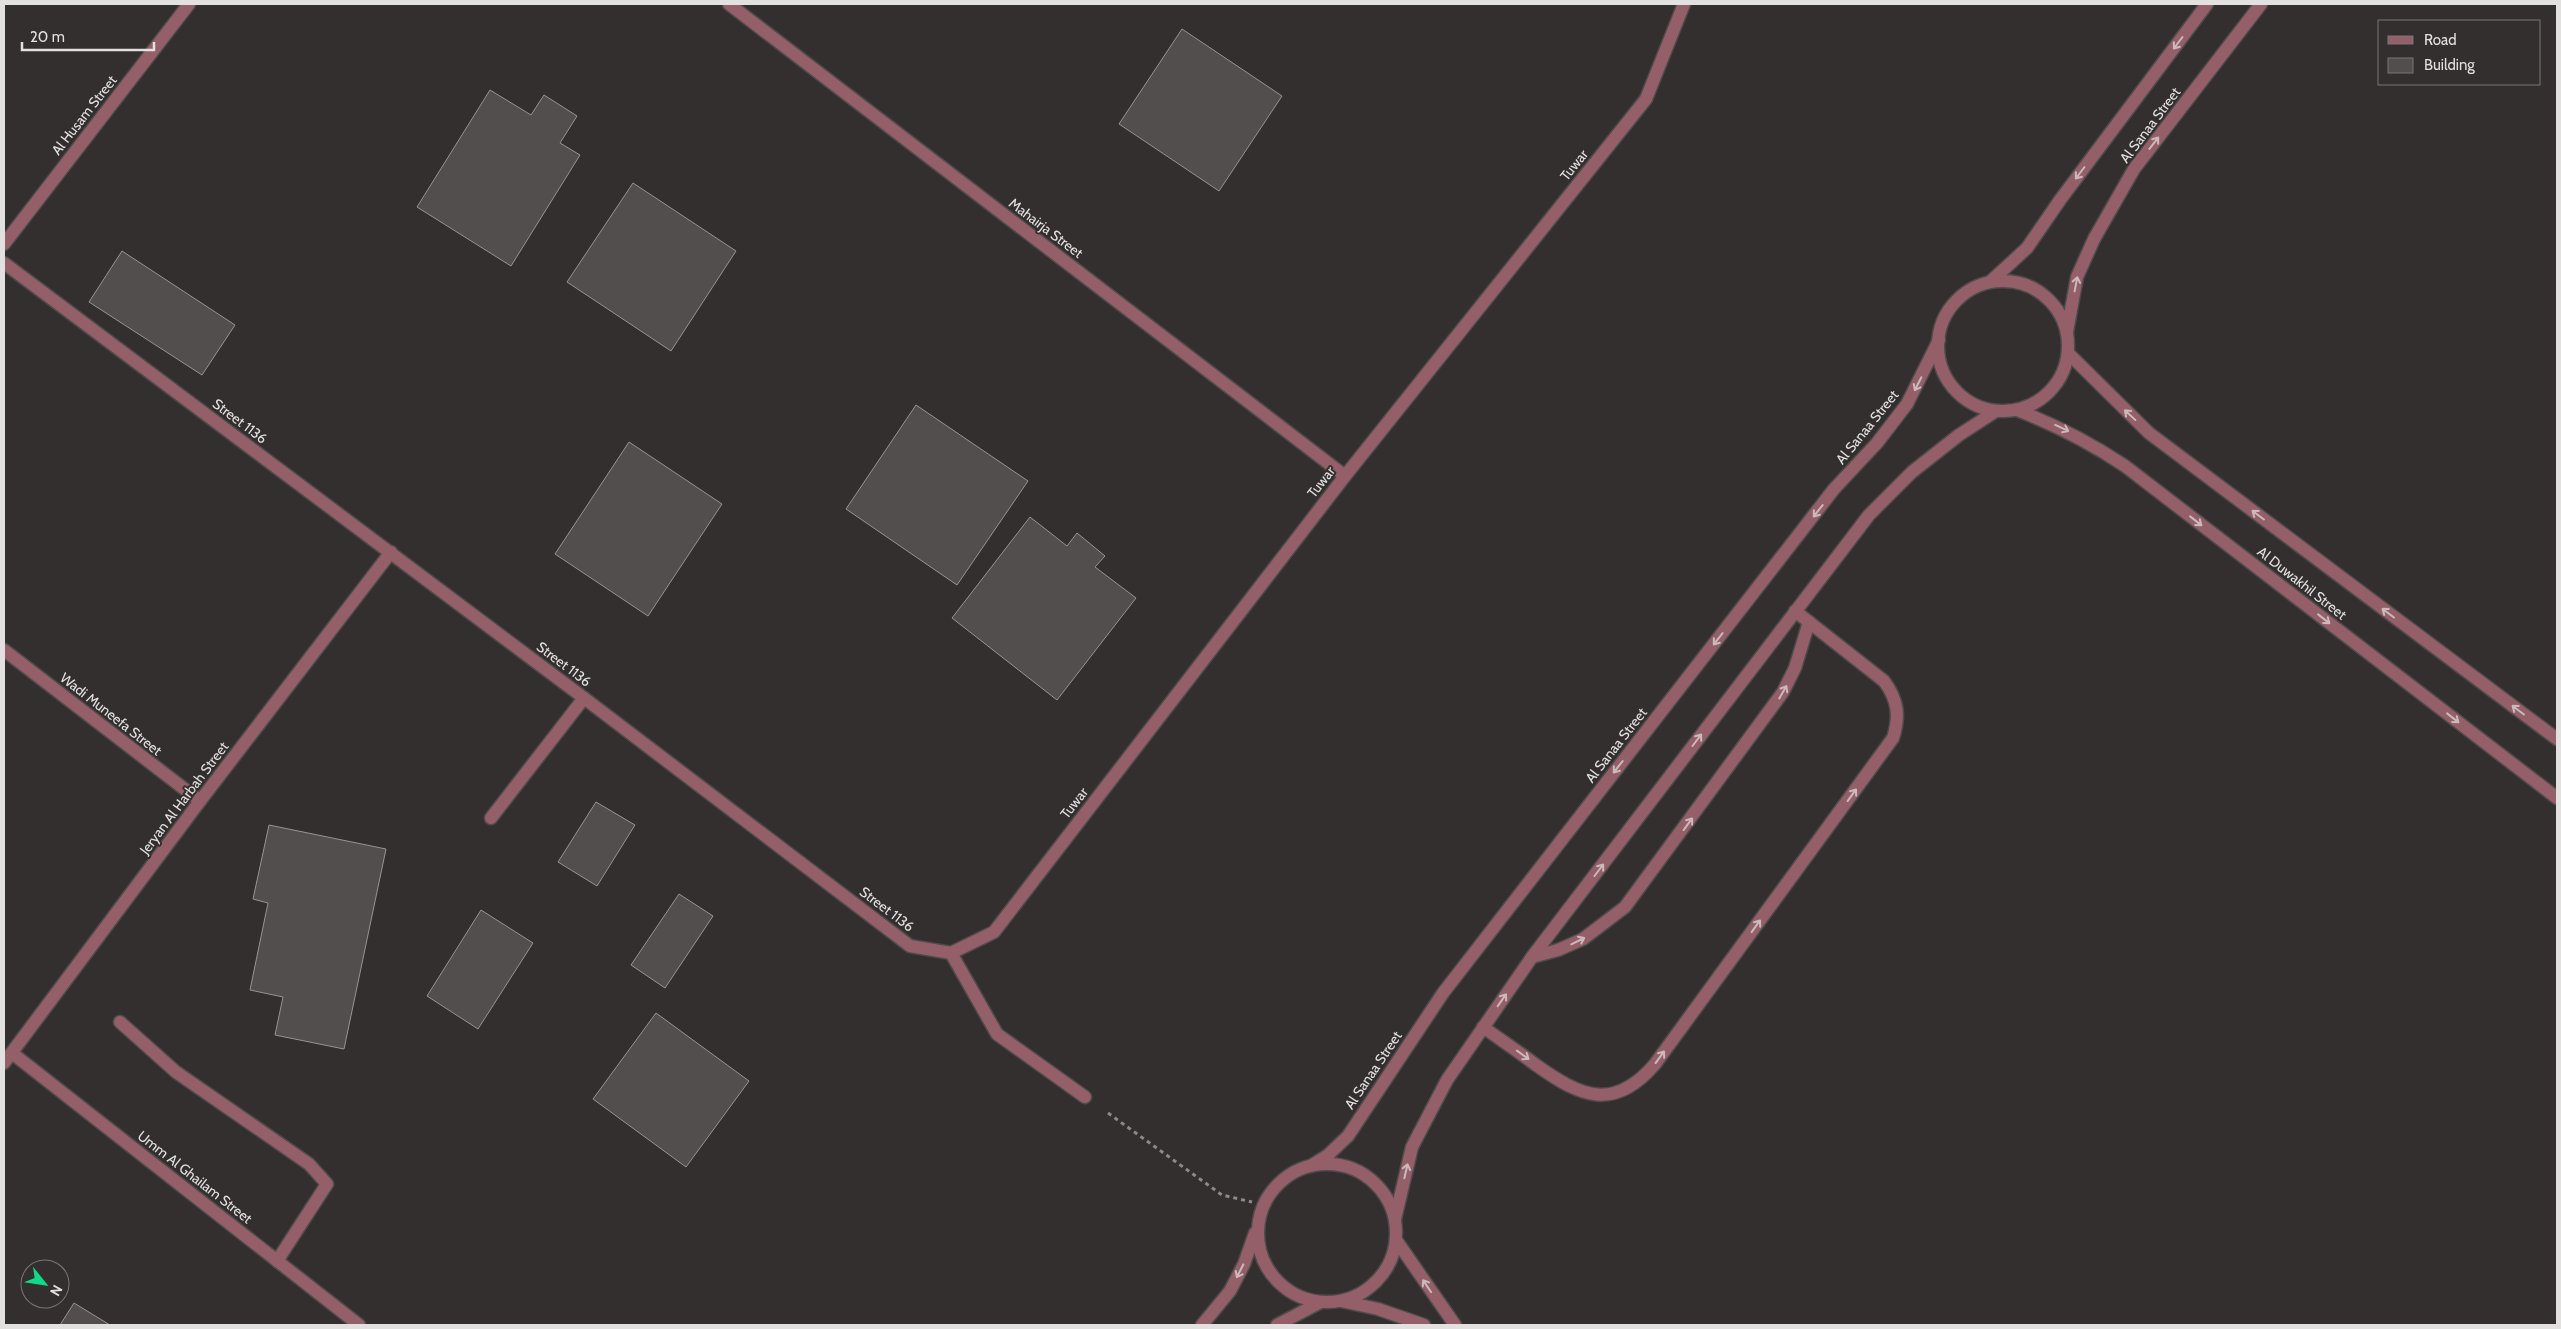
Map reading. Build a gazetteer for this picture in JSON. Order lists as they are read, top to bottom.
{
  "streets": {
    "street": [
      "Al Husam Street",
      "Al Sanaa Street",
      "Tuwar",
      "Mahairja Street",
      "Street 1136",
      "Al Duwakhil Street",
      "Wadi Muneefa Street",
      "Jeryan Al Harbah Street",
      "Umm Al Ghailam Street"
    ]
  },
  "crossings": [
    ["Al Sanaa Street", "Al Duwakhil Street"],
    ["Tuwar", "Mahairja Street"],
    ["Tuwar", "Street 1136"],
    ["Street 1136", "Jeryan Al Harbah Street"],
    ["Wadi Muneefa Street", "Jeryan Al Harbah Street"],
    ["Jeryan Al Harbah Street", "Umm Al Ghailam Street"]
  ],
  "legend": ["Road", "Building"],
  "scale_bar": "20 m",
  "north": "bottom right"
}
